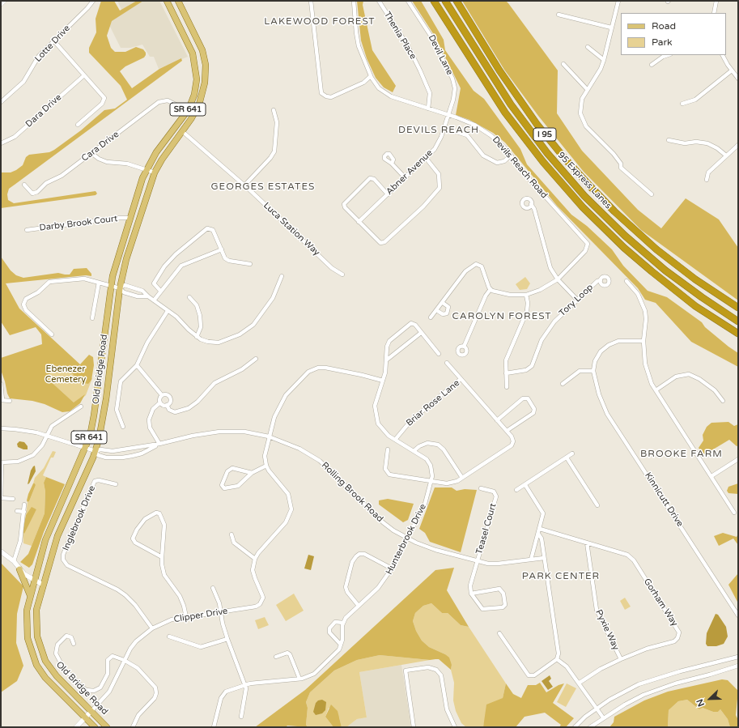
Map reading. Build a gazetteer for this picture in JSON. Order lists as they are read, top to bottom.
{
  "streets": {
    "highway": ["I 95", "95 Express Lanes"],
    "main road": ["SR 641", "Old Bridge Road"],
    "street": [
      "Thenia Place",
      "Lotte Drive",
      "Devil Lane",
      "Dara Drive",
      "Cara Drive",
      "Devils Reach Road",
      "Abner Avenue",
      "Darby Brook Court",
      "Luca Station Way",
      "Tory Loop",
      "Briar Rose Lane",
      "Rolling Brook Road",
      "Kinnicutt Drive",
      "Inglebrook Drive",
      "Teasel Court",
      "Hunterbrook Drive",
      "Gorham Way",
      "Clipper Drive",
      "Pyxie Way"
    ]
  },
  "crossings": [
    ["Thenia Place", "Devils Reach Road"],
    ["Devil Lane", "Devils Reach Road"],
    ["Devil Lane", "Abner Avenue"],
    ["Devils Reach Road", "Abner Avenue"],
    ["Darby Brook Court", "Old Bridge Road"],
    ["Luca Station Way", "Old Bridge Road"],
    ["Old Bridge Road", "Rolling Brook Road"],
    ["Old Bridge Road", "Clipper Drive"],
    ["Rolling Brook Road", "Teasel Court"],
    ["Rolling Brook Road", "Hunterbrook Drive"],
    ["Inglebrook Drive", "Clipper Drive"],
    ["Gorham Way", "Pyxie Way"]
  ],
  "districts": [
    "LAKEWOOD FOREST",
    "DEVILS REACH",
    "GEORGES ESTATES",
    "CAROLYN FOREST",
    "BROOKE FARM",
    "PARK CENTER"
  ],
  "parks": ["Ebenezer Cemetery"],
  "legend": ["Road", "Park"],
  "north": "bottom left"
}
